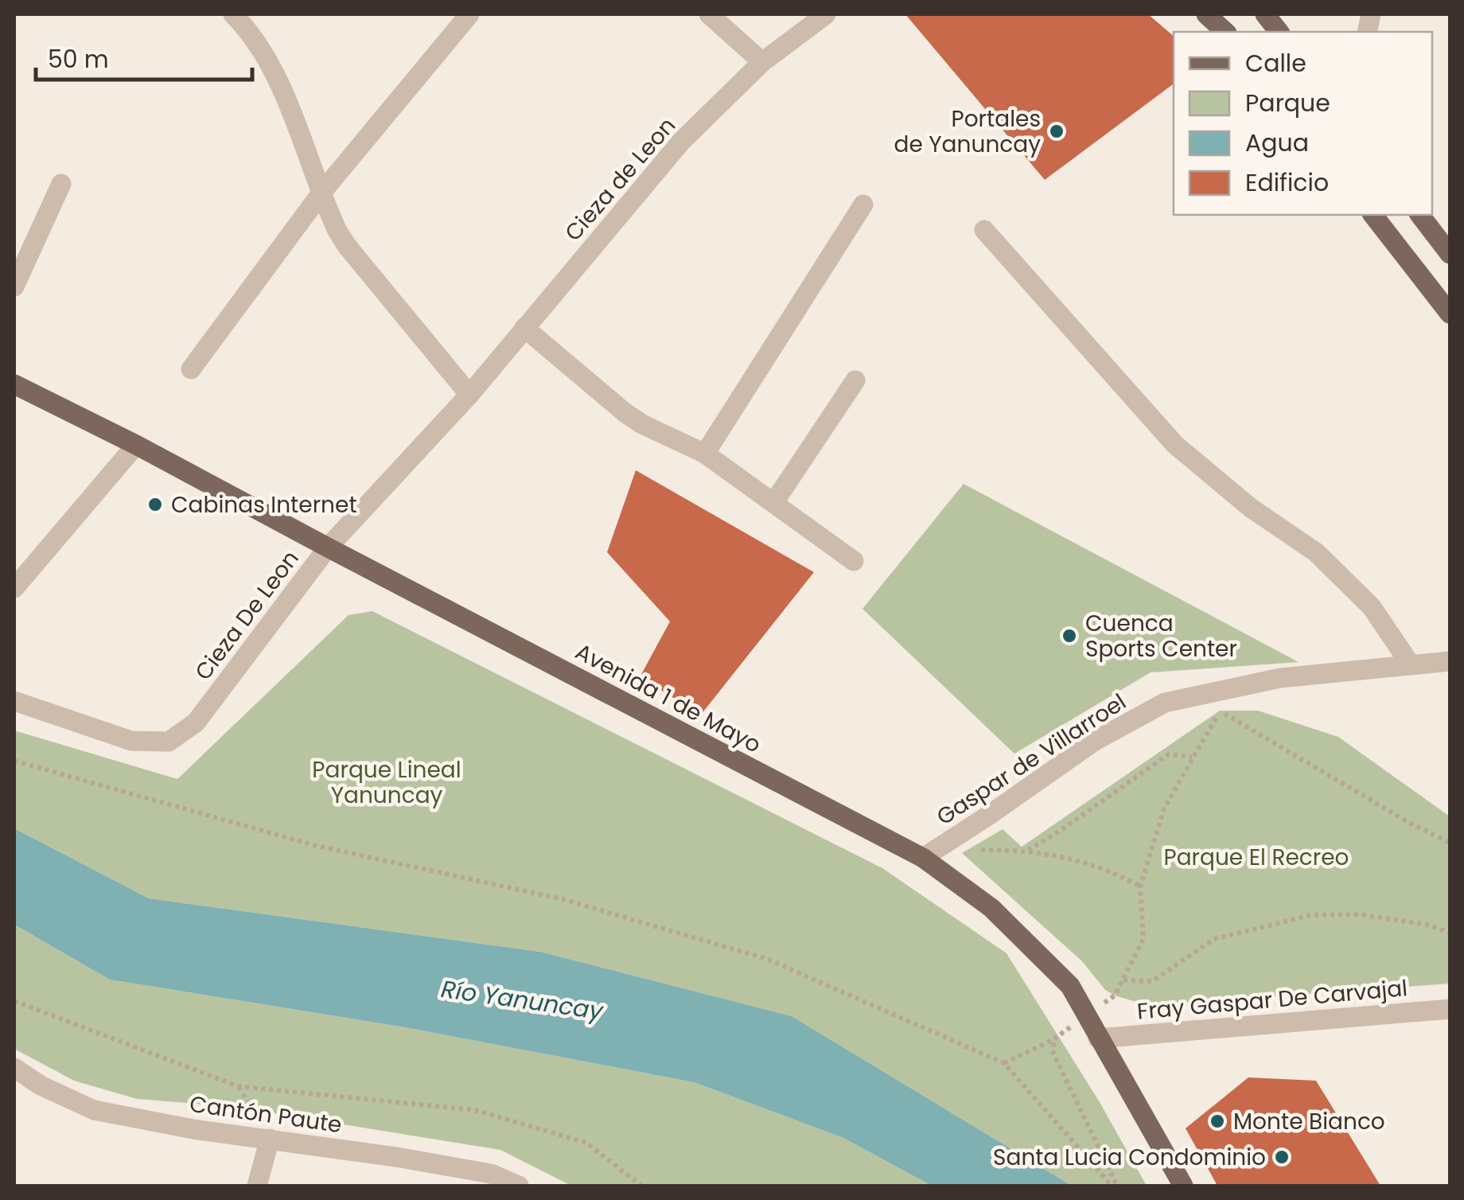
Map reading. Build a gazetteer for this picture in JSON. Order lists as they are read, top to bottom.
{
  "streets": {
    "main road": ["Avenida 1 de Mayo"],
    "street": [
      "Cieza de Leon",
      "Cieza De Leon",
      "Gaspar de Villarroel",
      "Fray Gaspar De Carvajal",
      "Cantón Paute"
    ]
  },
  "crossings": [
    ["Cieza de Leon", "Cieza De Leon"],
    ["Cieza De Leon", "Avenida 1 de Mayo"],
    ["Avenida 1 de Mayo", "Gaspar de Villarroel"],
    ["Avenida 1 de Mayo", "Fray Gaspar De Carvajal"]
  ],
  "water": ["Río Yanuncay"],
  "parks": ["Parque Lineal Yanuncay", "Parque El Recreo"],
  "places": [
    "Portales de Yanuncay",
    "Cabinas Internet",
    "Cuenca Sports Center",
    "Monte Bianco",
    "Santa Lucia Condominio"
  ],
  "legend": [
    "Calle",
    "Parque",
    "Agua",
    "Edificio"
  ],
  "scale_bar": "50 m"
}
